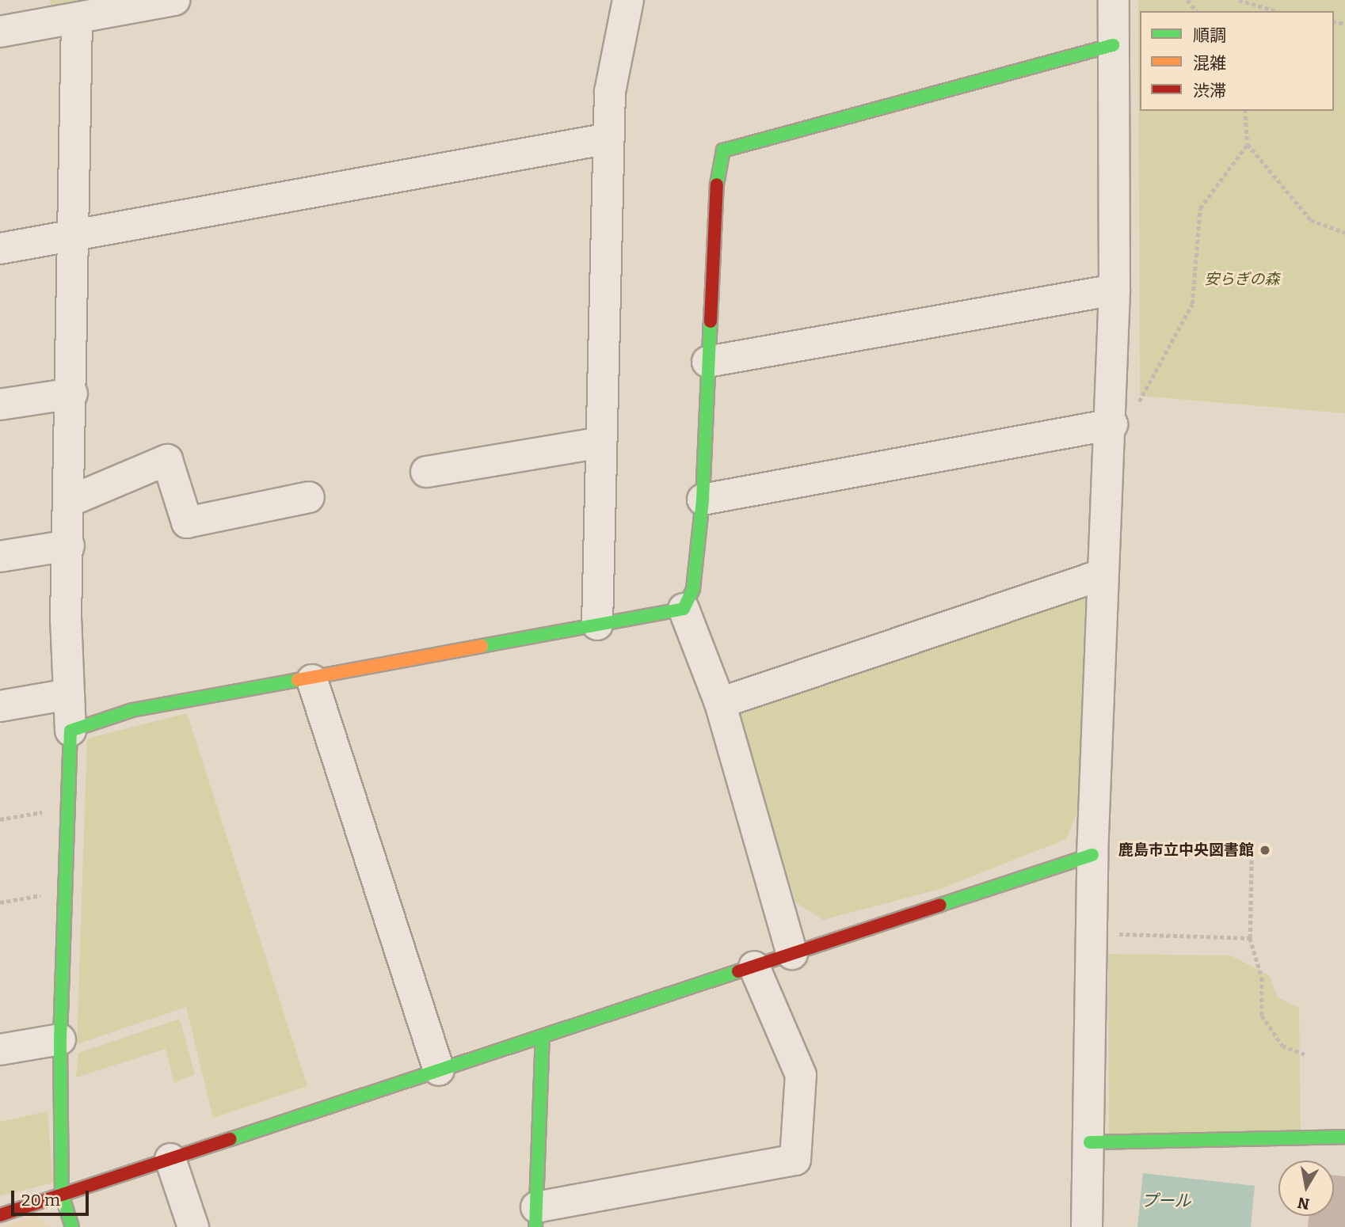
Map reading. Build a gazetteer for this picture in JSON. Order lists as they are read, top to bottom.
{
  "water": ["プール"],
  "parks": ["安らぎの森"],
  "places": ["鹿島市立中央図書館"],
  "legend": ["順調", "混雑", "渋滞"],
  "scale_bar": "20 m",
  "north": "bottom"
}
